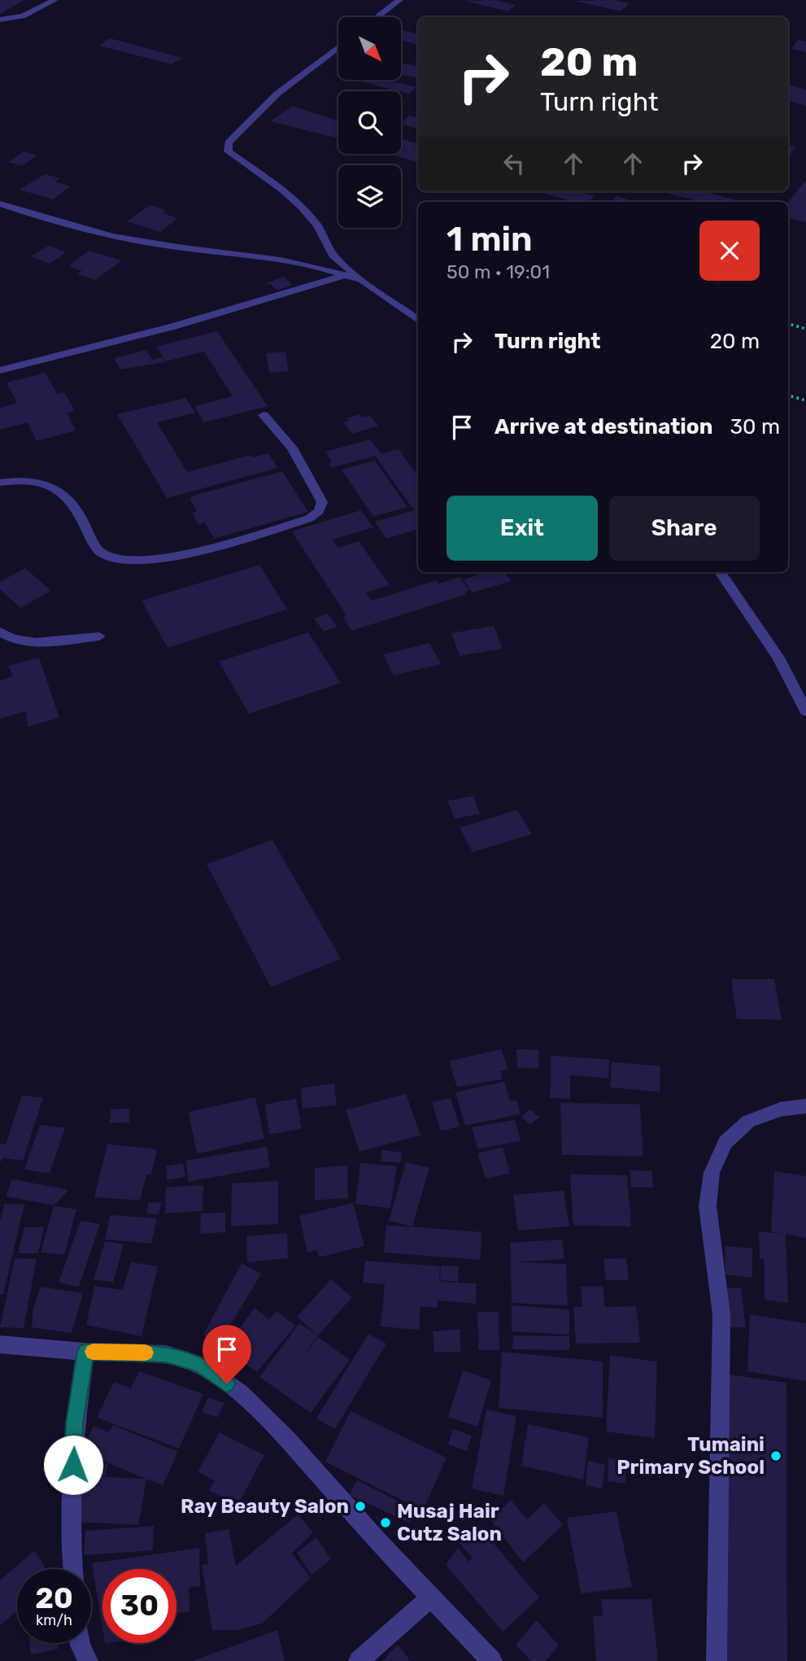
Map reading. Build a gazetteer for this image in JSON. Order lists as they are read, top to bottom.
{
  "places": ["Tumaini Primary School", "Ray Beauty Salon", "Musaj Hair Cutz Salon"],
  "north": "bottom right",
  "page": {
    "turn": ["20 m", "Turn right"],
    "heading": ["1 min", "50 m · 19:01"],
    "list": [
      {
        "name": "Turn right",
        "value": "20 m"
      },
      {
        "name": "Arrive at destination",
        "value": "30 m"
      }
    ],
    "buttons": ["Exit", "Share"],
    "speed": "20 km/h",
    "limit": "30"
  }
}
